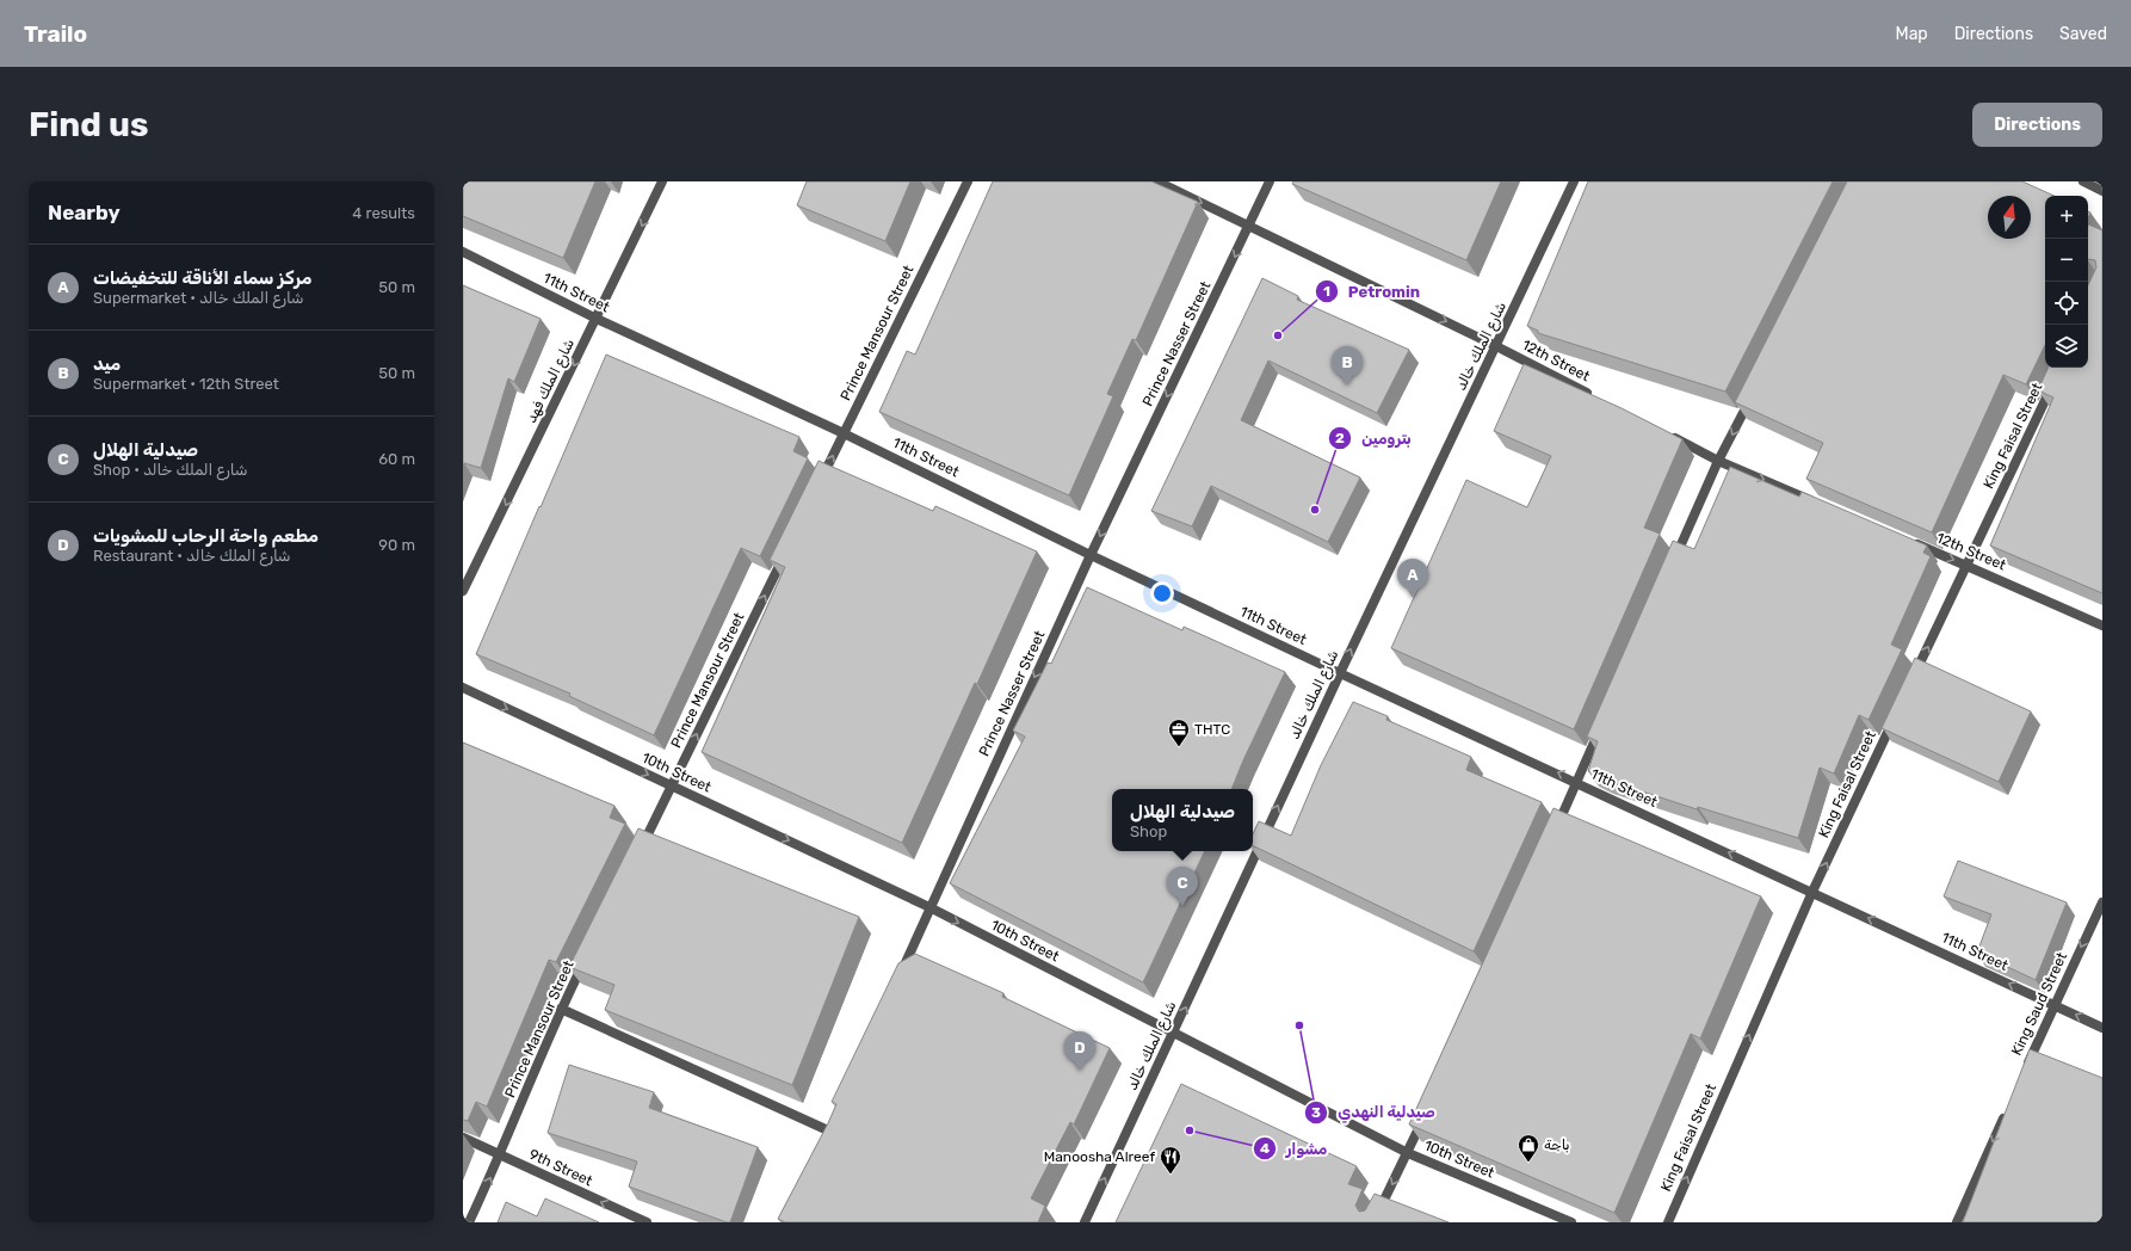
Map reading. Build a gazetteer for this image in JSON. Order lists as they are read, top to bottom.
{
  "streets": {
    "street": [
      "11th Street",
      "Prince Mansour Street",
      "Prince Nasser Street",
      "شارع الملك خالد",
      "12th Street",
      "شارع الملك فهد",
      "King Faisal Street",
      "10th Street",
      "King Saud Street",
      "9th Street"
    ]
  },
  "crossings": [
    ["11th Street", "Prince Mansour Street"],
    ["11th Street", "Prince Nasser Street"],
    ["11th Street", "شارع الملك خالد"],
    ["11th Street", "شارع الملك فهد"],
    ["11th Street", "King Faisal Street"],
    ["11th Street", "King Saud Street"],
    ["Prince Mansour Street", "10th Street"],
    ["Prince Mansour Street", "9th Street"],
    ["Prince Nasser Street", "12th Street"],
    ["Prince Nasser Street", "10th Street"],
    ["شارع الملك خالد", "12th Street"],
    ["شارع الملك خالد", "10th Street"],
    ["12th Street", "King Faisal Street"]
  ],
  "one_way": [
    "11th Street",
    "Prince Mansour Street",
    "Prince Nasser Street",
    "شارع الملك خالد",
    "12th Street",
    "شارع الملك فهد",
    "King Faisal Street",
    "10th Street",
    "King Saud Street",
    "9th Street"
  ],
  "places": {
    "other": [
      "Petromin",
      "بترومين",
      "صيدلية النهدي",
      "مشوار"
    ],
    "office": ["THTC"],
    "shop": ["باجة"],
    "restaurant": ["Manoosha Alreef"]
  },
  "north": "top",
  "page": {
    "header": "Trailo",
    "nav": ["Map", "Directions", "Saved"],
    "buttons": "Directions",
    "title": "Find us",
    "heading": ["Nearby", "4 results"],
    "map_buttons": ["+", "−"],
    "list": [
      {
        "mark": "A",
        "name": "مركز سماء الأناقة للتخفيضات",
        "note": "Supermarket · شارع الملك خالد",
        "value": "50 m"
      },
      {
        "mark": "B",
        "name": "ميد",
        "note": "Supermarket · 12th Street",
        "value": "50 m"
      },
      {
        "mark": "C",
        "name": "صيدلية الهلال",
        "note": "Shop · شارع الملك خالد",
        "value": "60 m"
      },
      {
        "mark": "D",
        "name": "مطعم واحة الرحاب للمشويات",
        "note": "Restaurant · شارع الملك خالد",
        "value": "90 m"
      }
    ],
    "pins": [
      "B",
      "A",
      "C",
      "D"
    ],
    "popup": ["صيدلية الهلال", "Shop"]
  }
}
